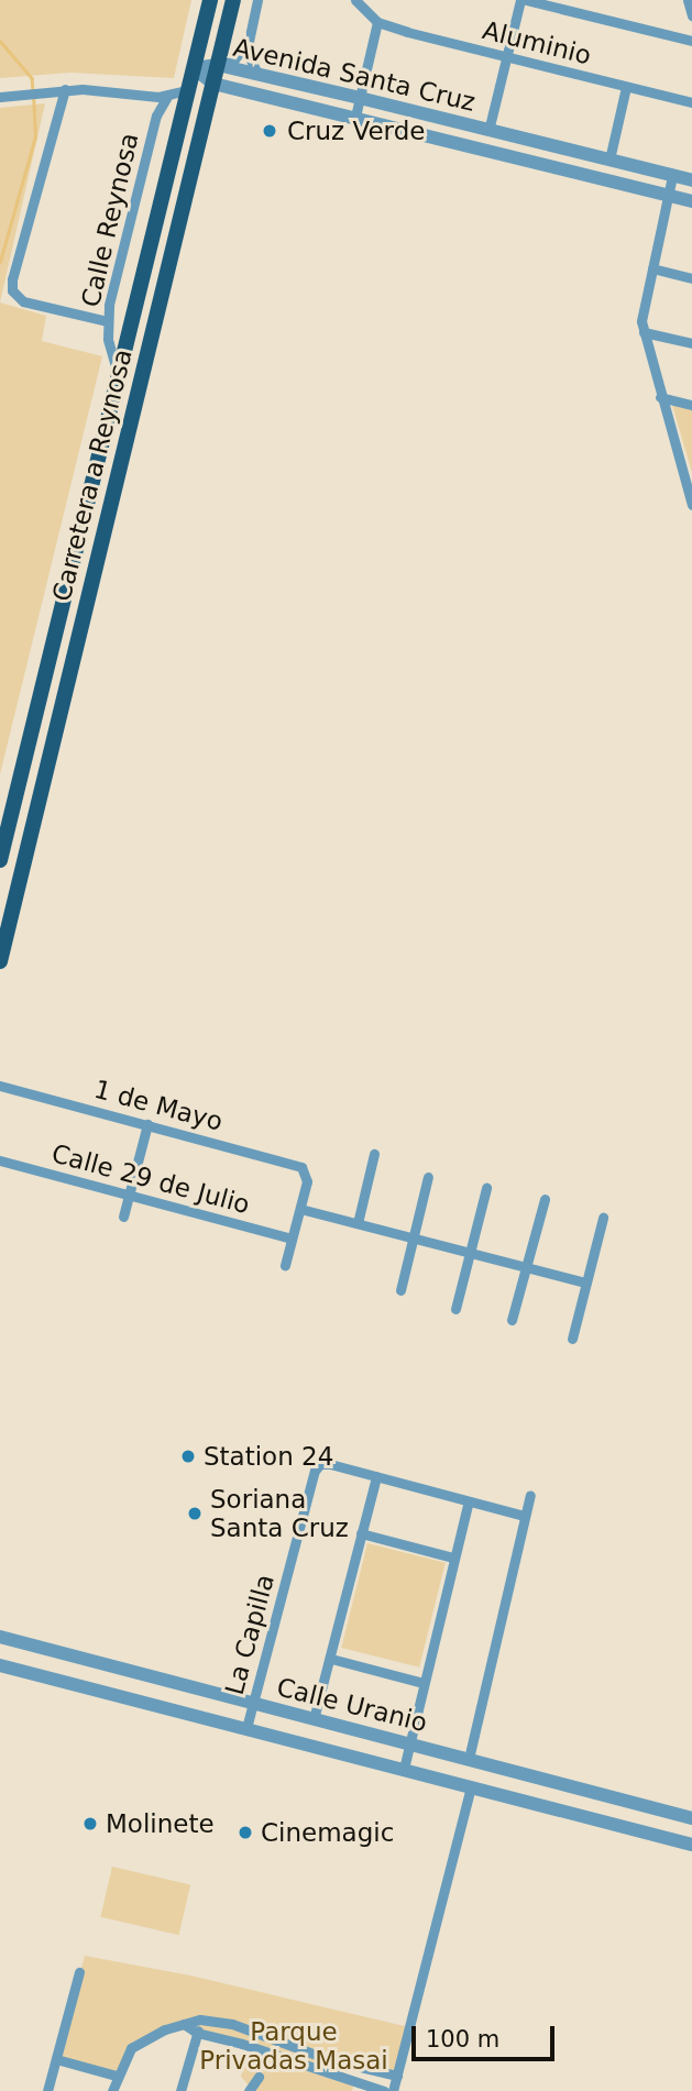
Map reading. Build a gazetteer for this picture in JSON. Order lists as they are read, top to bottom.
{
  "streets": {
    "main road": ["Carretera a Reynosa"],
    "street": [
      "Aluminio",
      "Avenida Santa Cruz",
      "Calle Reynosa",
      "1 de Mayo",
      "Calle 29 de Julio",
      "La Capilla",
      "Calle Uranio"
    ]
  },
  "crossings": [
    ["Avenida Santa Cruz", "Carretera a Reynosa"],
    ["Calle Reynosa", "Carretera a Reynosa"],
    ["La Capilla", "Calle Uranio"]
  ],
  "parks": ["Parque Privadas Masai"],
  "places": [
    "Cruz Verde",
    "Station 24",
    "Soriana Santa Cruz",
    "Molinete",
    "Cinemagic"
  ],
  "scale_bar": "100 m"
}
